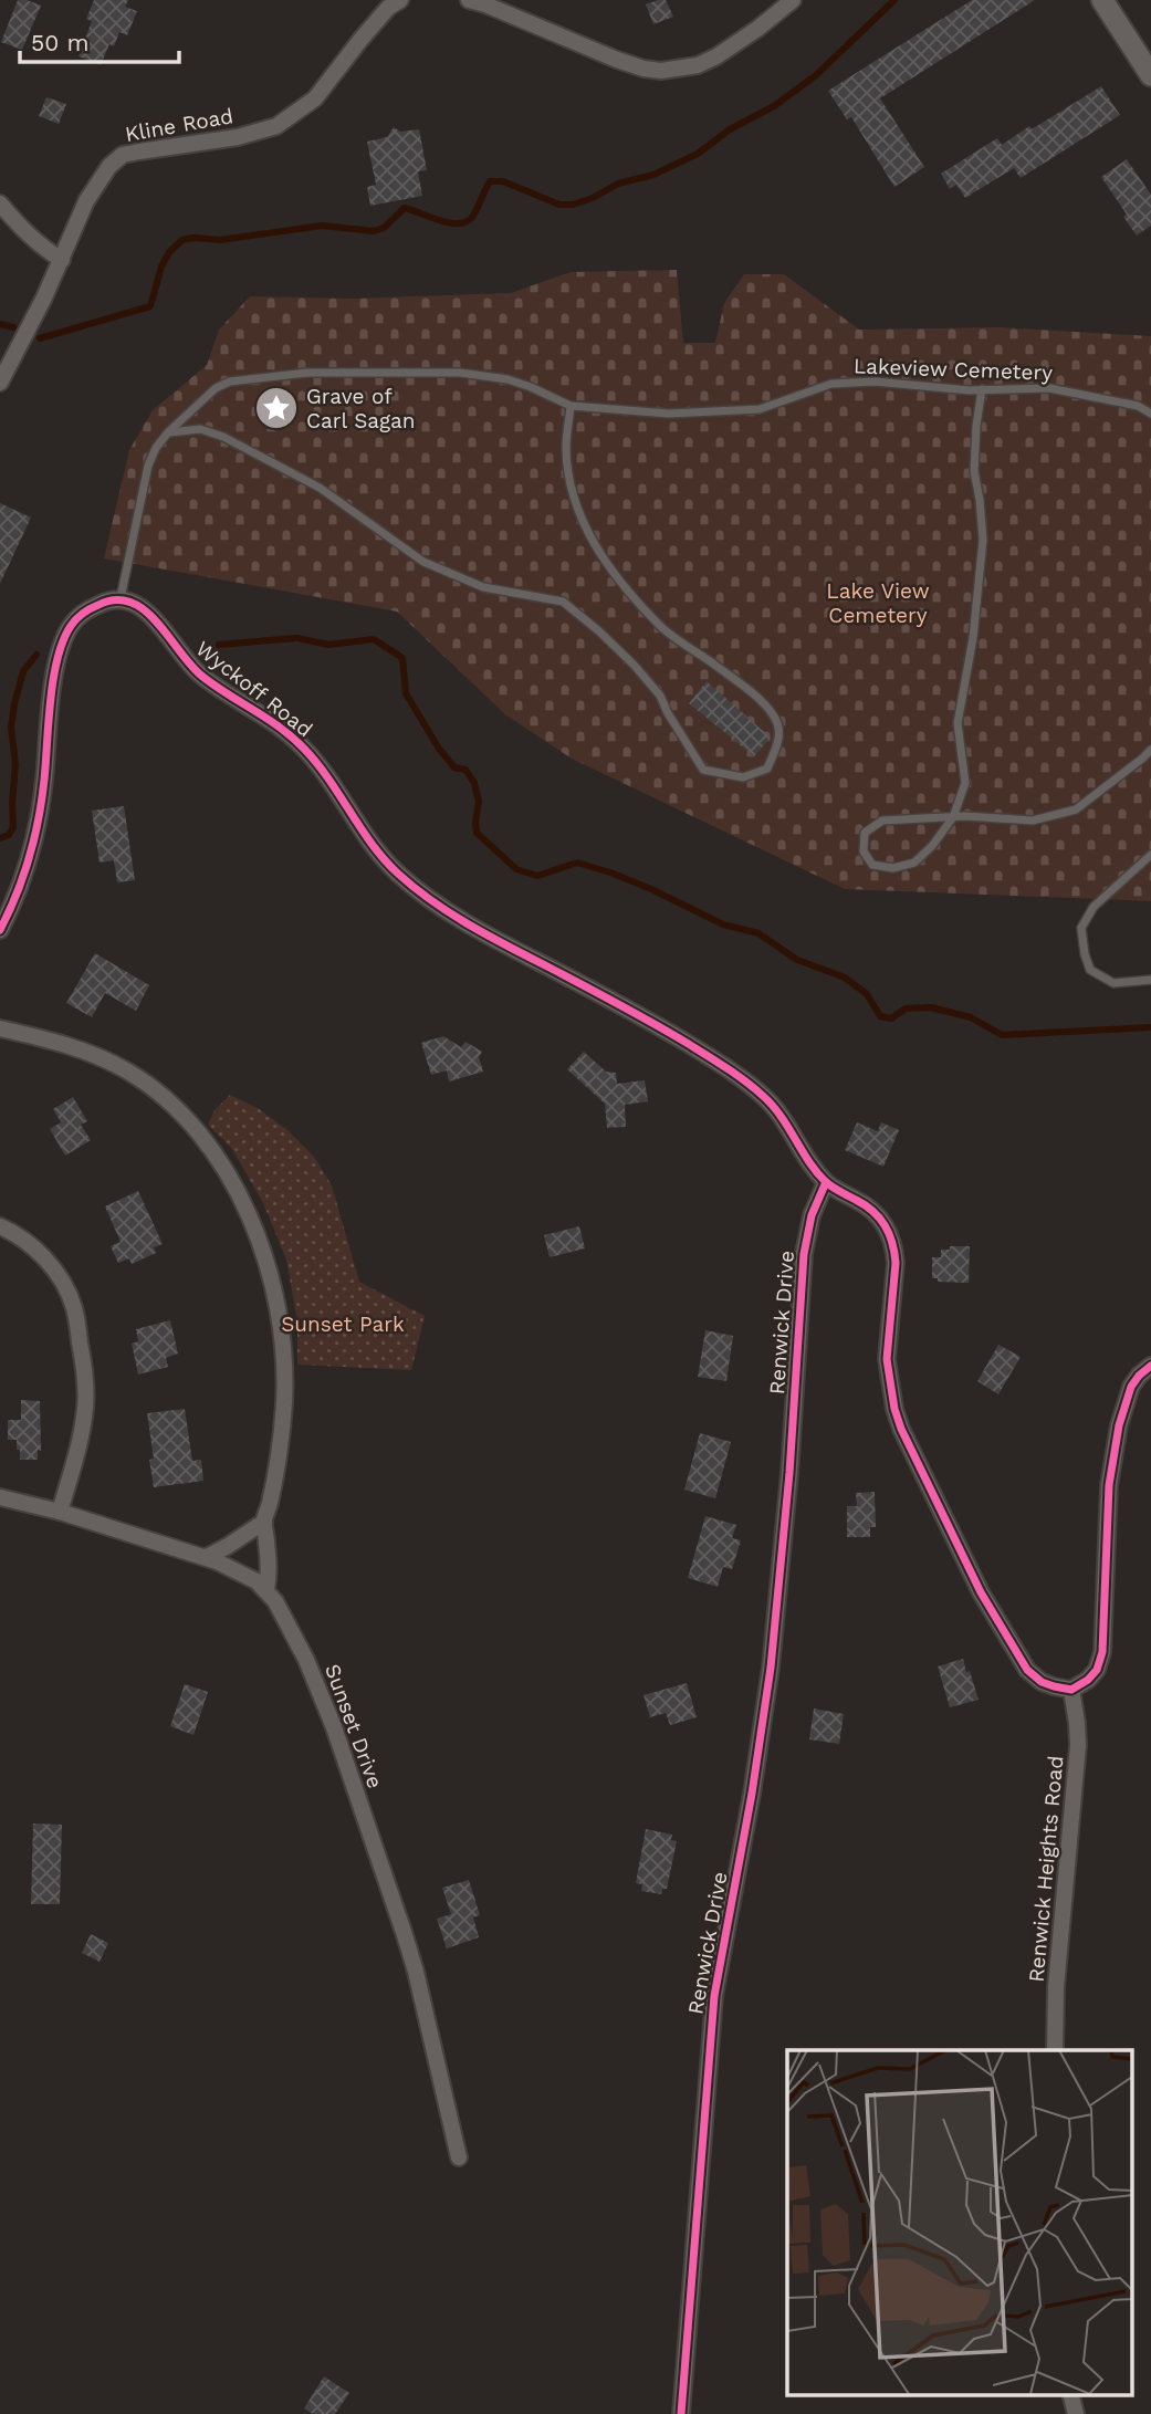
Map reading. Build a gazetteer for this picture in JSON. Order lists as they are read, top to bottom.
{
  "streets": {
    "street": [
      "Kline Road",
      "Wyckoff Road",
      "Renwick Drive",
      "Sunset Drive",
      "Renwick Heights Road"
    ],
    "lane": ["Lakeview Cemetery"]
  },
  "crossings": [
    ["Lakeview Cemetery", "Wyckoff Road"],
    ["Wyckoff Road", "Renwick Drive"]
  ],
  "parks": ["Lake View Cemetery", "Sunset Park"],
  "places": {
    "place": ["Grave of Carl Sagan"]
  },
  "scale_bar": "50 m"
}
